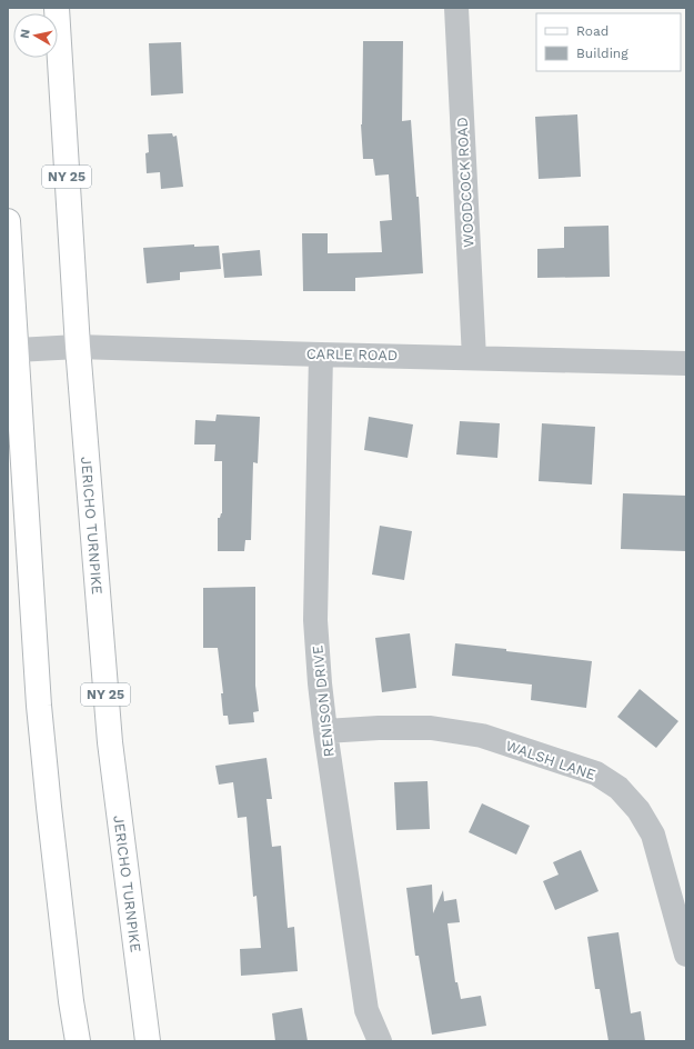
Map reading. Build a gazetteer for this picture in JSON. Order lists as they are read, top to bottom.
{
  "streets": {
    "main road": ["NY 25", "JERICHO TURNPIKE"],
    "street": [
      "WOODCOCK ROAD",
      "CARLE ROAD",
      "RENISON DRIVE",
      "WALSH LANE"
    ]
  },
  "crossings": [
    ["WOODCOCK ROAD", "CARLE ROAD"],
    ["CARLE ROAD", "JERICHO TURNPIKE"],
    ["CARLE ROAD", "RENISON DRIVE"],
    ["RENISON DRIVE", "WALSH LANE"]
  ],
  "legend": ["Road", "Building"],
  "north": "left"
}
